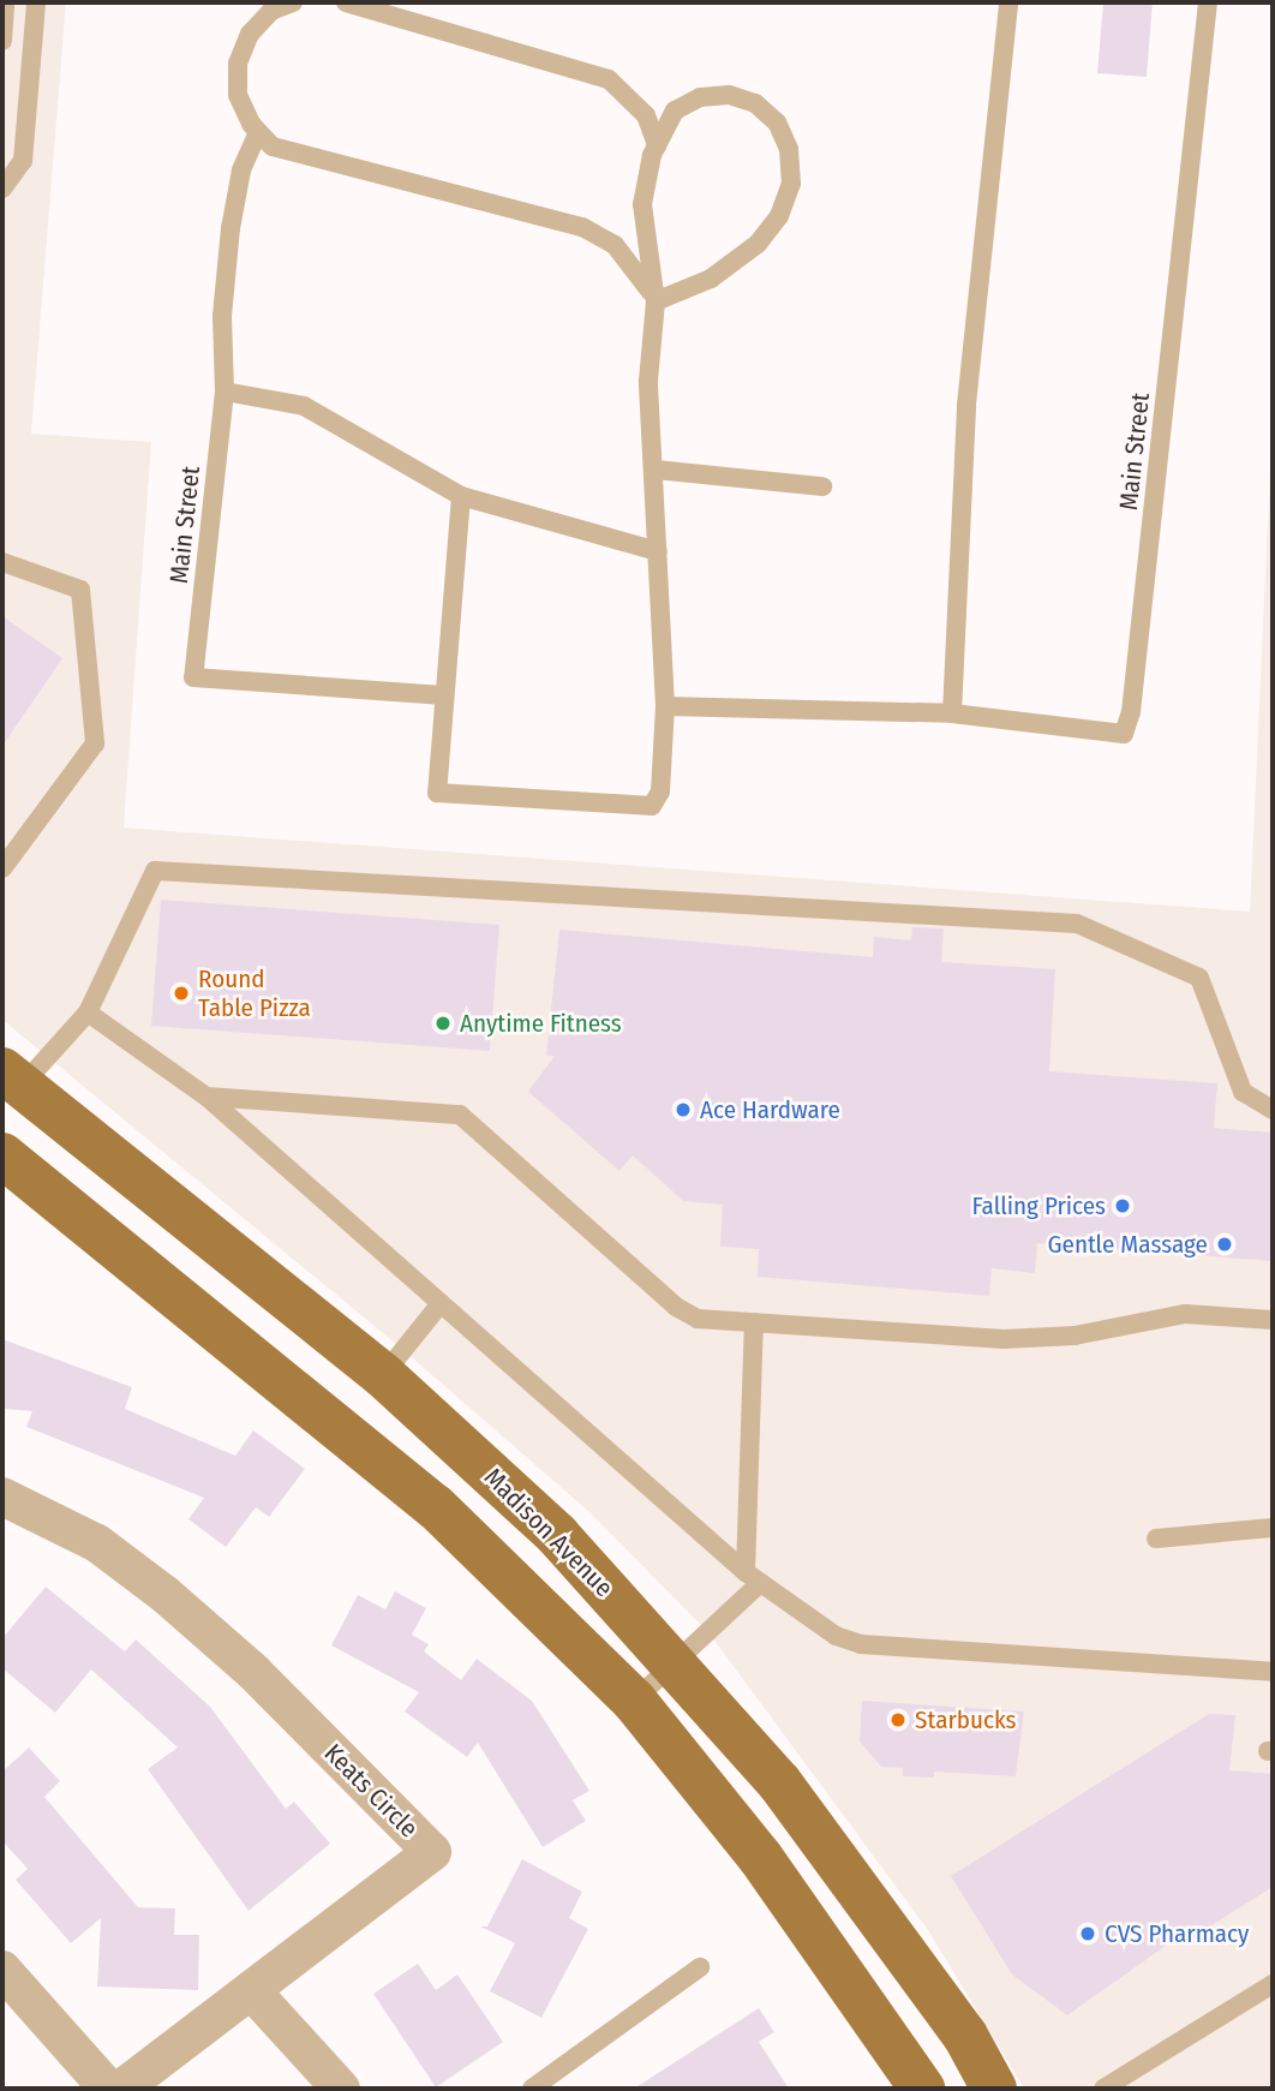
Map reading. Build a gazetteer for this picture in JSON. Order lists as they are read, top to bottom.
{
  "streets": {
    "main road": ["Madison Avenue"],
    "street": ["Keats Circle"],
    "lane": ["Main Street"]
  },
  "places": [
    "Round Table Pizza",
    "Anytime Fitness",
    "Ace Hardware",
    "Falling Prices",
    "Gentle Massage",
    "Starbucks",
    "CVS Pharmacy"
  ]
}
